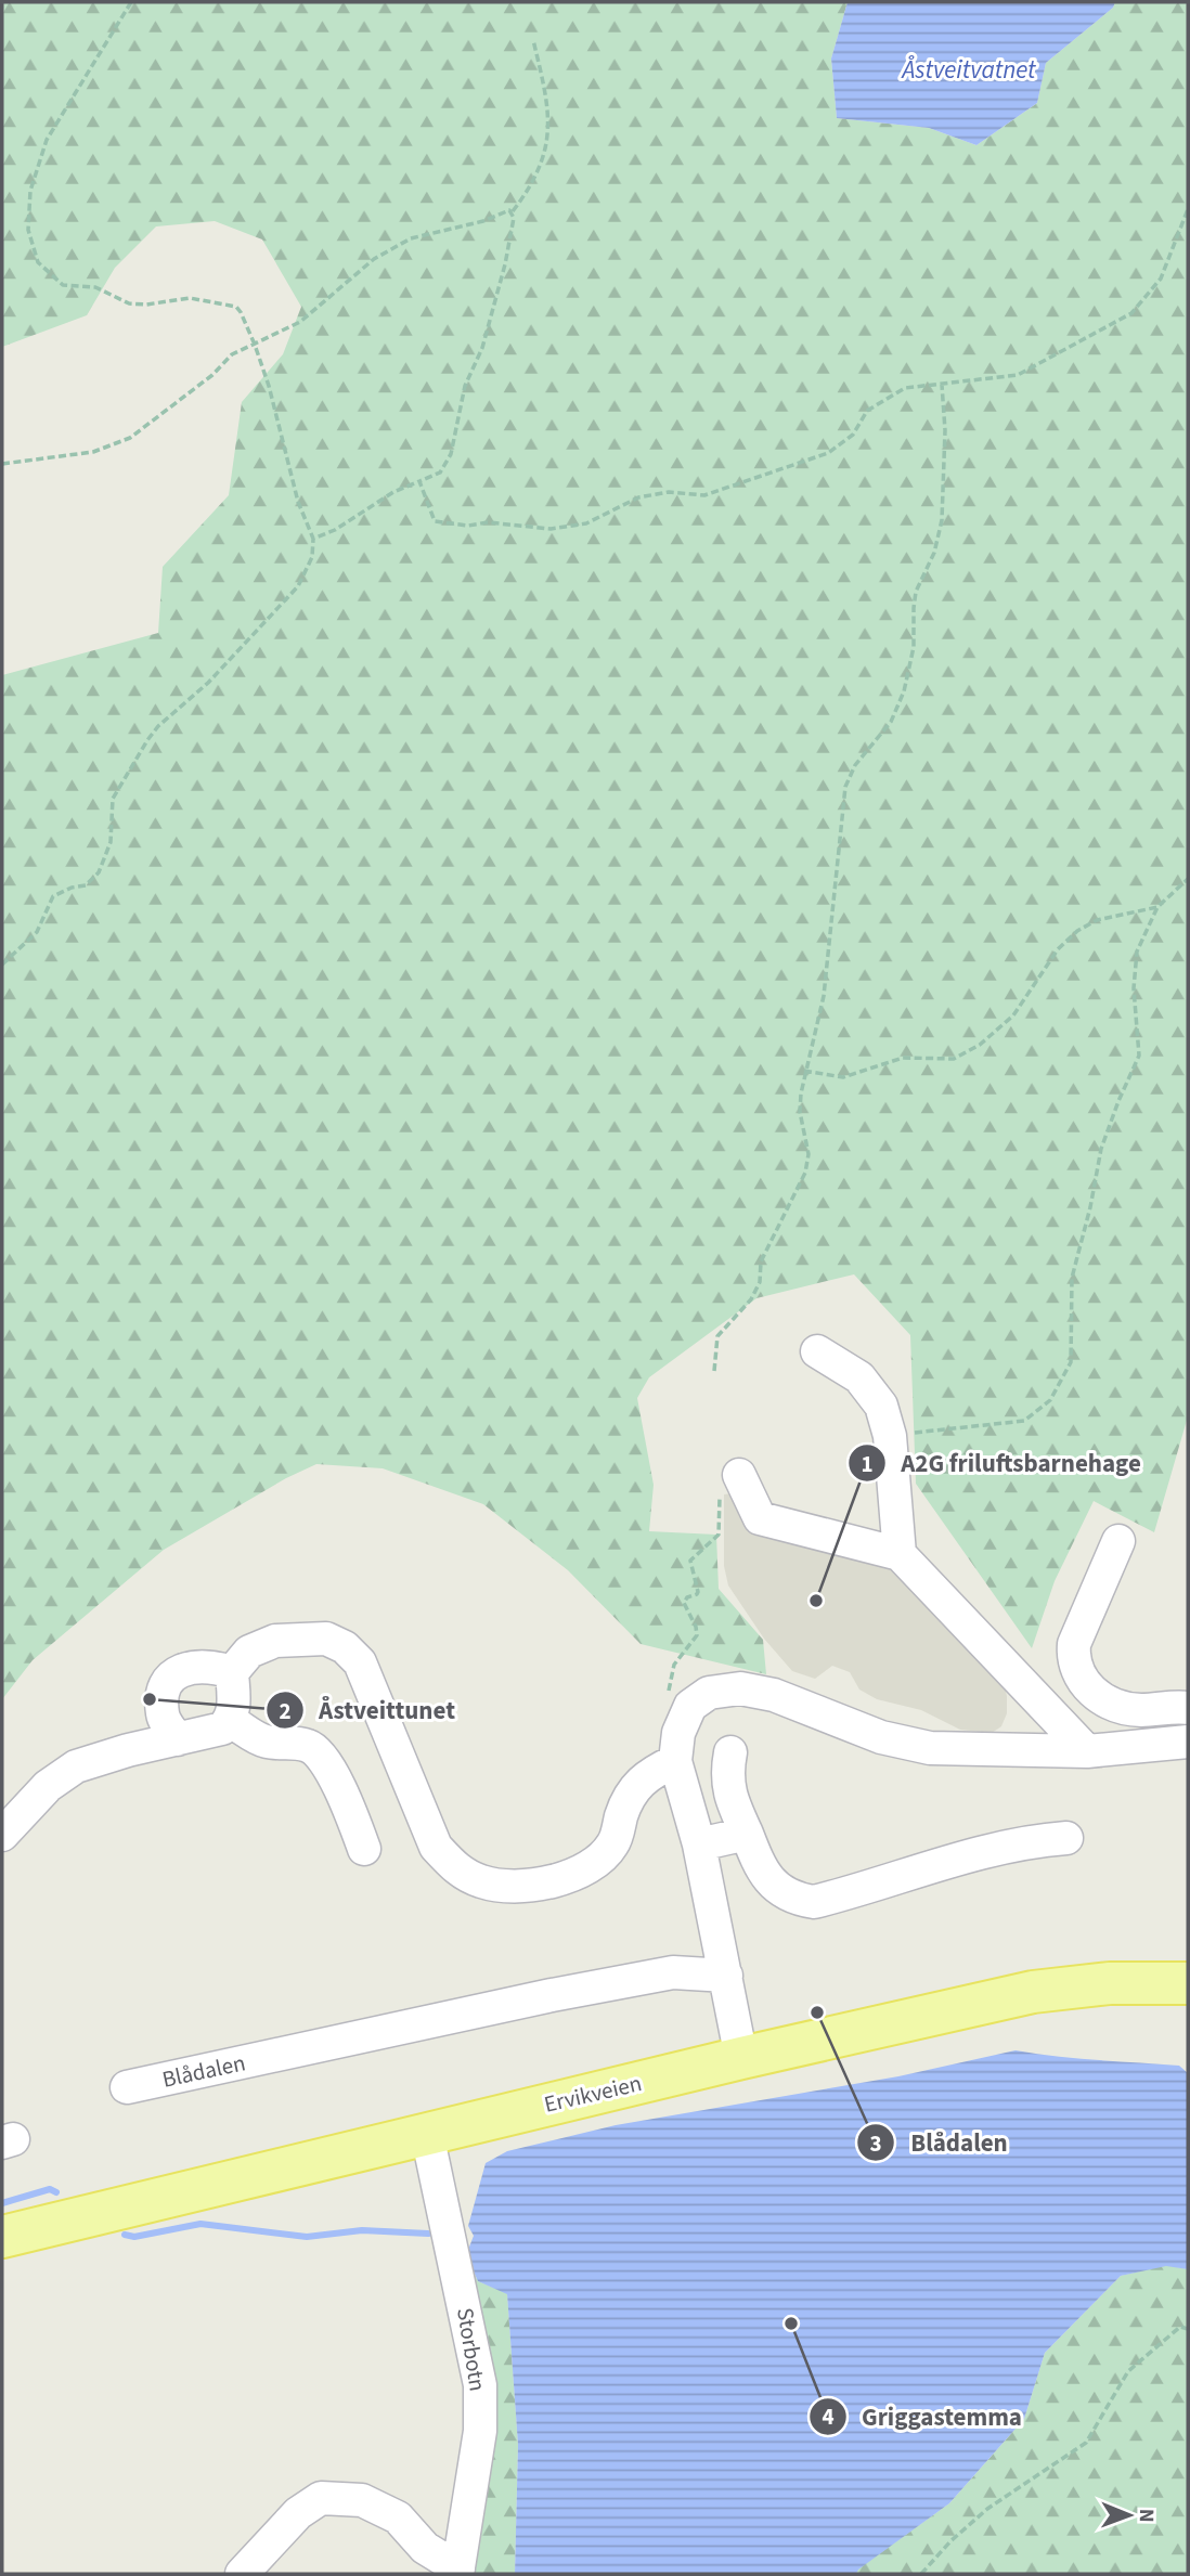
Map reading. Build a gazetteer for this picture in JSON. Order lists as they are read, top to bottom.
{
  "streets": {
    "main road": ["Ervikveien"],
    "street": ["Blådalen", "Storbotn"]
  },
  "crossings": [
    ["Ervikveien", "Storbotn"]
  ],
  "water": ["Åstveitvatnet"],
  "places": [
    "A2G friluftsbarnehage",
    "Åstveittunet",
    "Blådalen",
    "Griggastemma"
  ],
  "north": "right"
}
